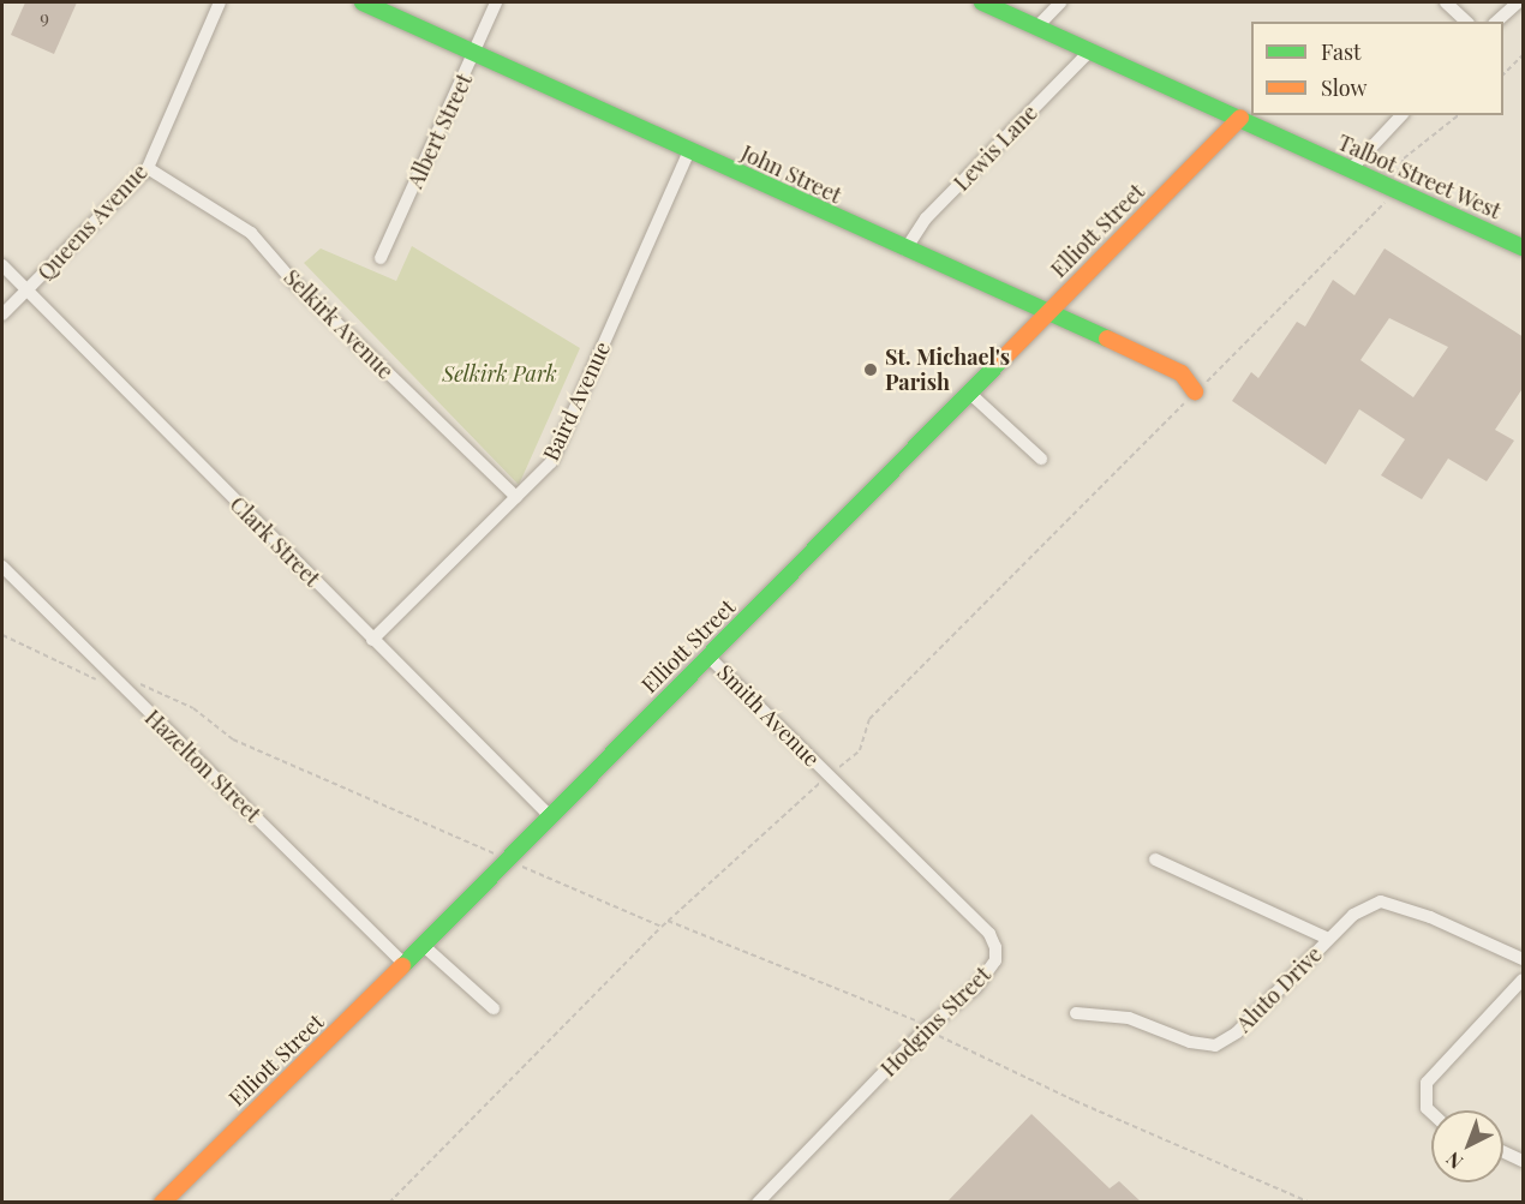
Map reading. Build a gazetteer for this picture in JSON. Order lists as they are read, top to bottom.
{
  "streets": {
    "street": [
      "Albert Street",
      "Lewis Lane",
      "John Street",
      "Talbot Street West",
      "Queens Avenue",
      "Elliott Street",
      "Selkirk Avenue",
      "Baird Avenue",
      "Clark Street",
      "Smith Avenue",
      "Hazelton Street",
      "Aluto Drive",
      "Hodgins Street"
    ]
  },
  "crossings": [
    ["Albert Street", "John Street"],
    ["Lewis Lane", "John Street"],
    ["Lewis Lane", "Talbot Street West"],
    ["John Street", "Elliott Street"],
    ["John Street", "Baird Avenue"],
    ["Talbot Street West", "Elliott Street"],
    ["Queens Avenue", "Selkirk Avenue"],
    ["Queens Avenue", "Clark Street"],
    ["Elliott Street", "Clark Street"],
    ["Elliott Street", "Smith Avenue"],
    ["Elliott Street", "Hazelton Street"],
    ["Selkirk Avenue", "Baird Avenue"],
    ["Baird Avenue", "Clark Street"],
    ["Smith Avenue", "Hodgins Street"]
  ],
  "parks": ["Selkirk Park"],
  "places": ["St. Michael's Parish"],
  "house_numbers": ["9"],
  "legend": ["Fast", "Slow"],
  "north": "bottom left"
}
